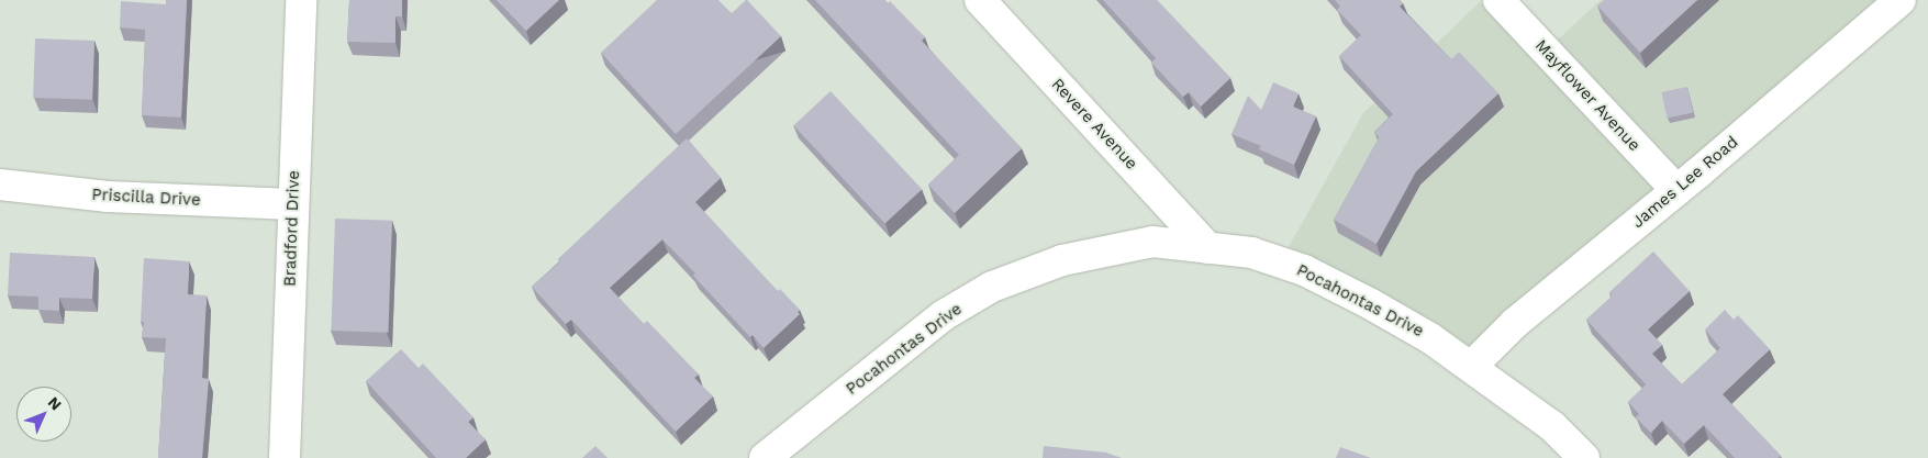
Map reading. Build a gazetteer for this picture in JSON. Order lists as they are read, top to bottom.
{
  "streets": {
    "street": [
      "Mayflower Avenue",
      "Revere Avenue",
      "James Lee Road",
      "Priscilla Drive",
      "Bradford Drive",
      "Pocahontas Drive"
    ]
  },
  "crossings": [
    ["Mayflower Avenue", "James Lee Road"],
    ["Revere Avenue", "Pocahontas Drive"],
    ["James Lee Road", "Pocahontas Drive"],
    ["Priscilla Drive", "Bradford Drive"]
  ],
  "north": "top right"
}
